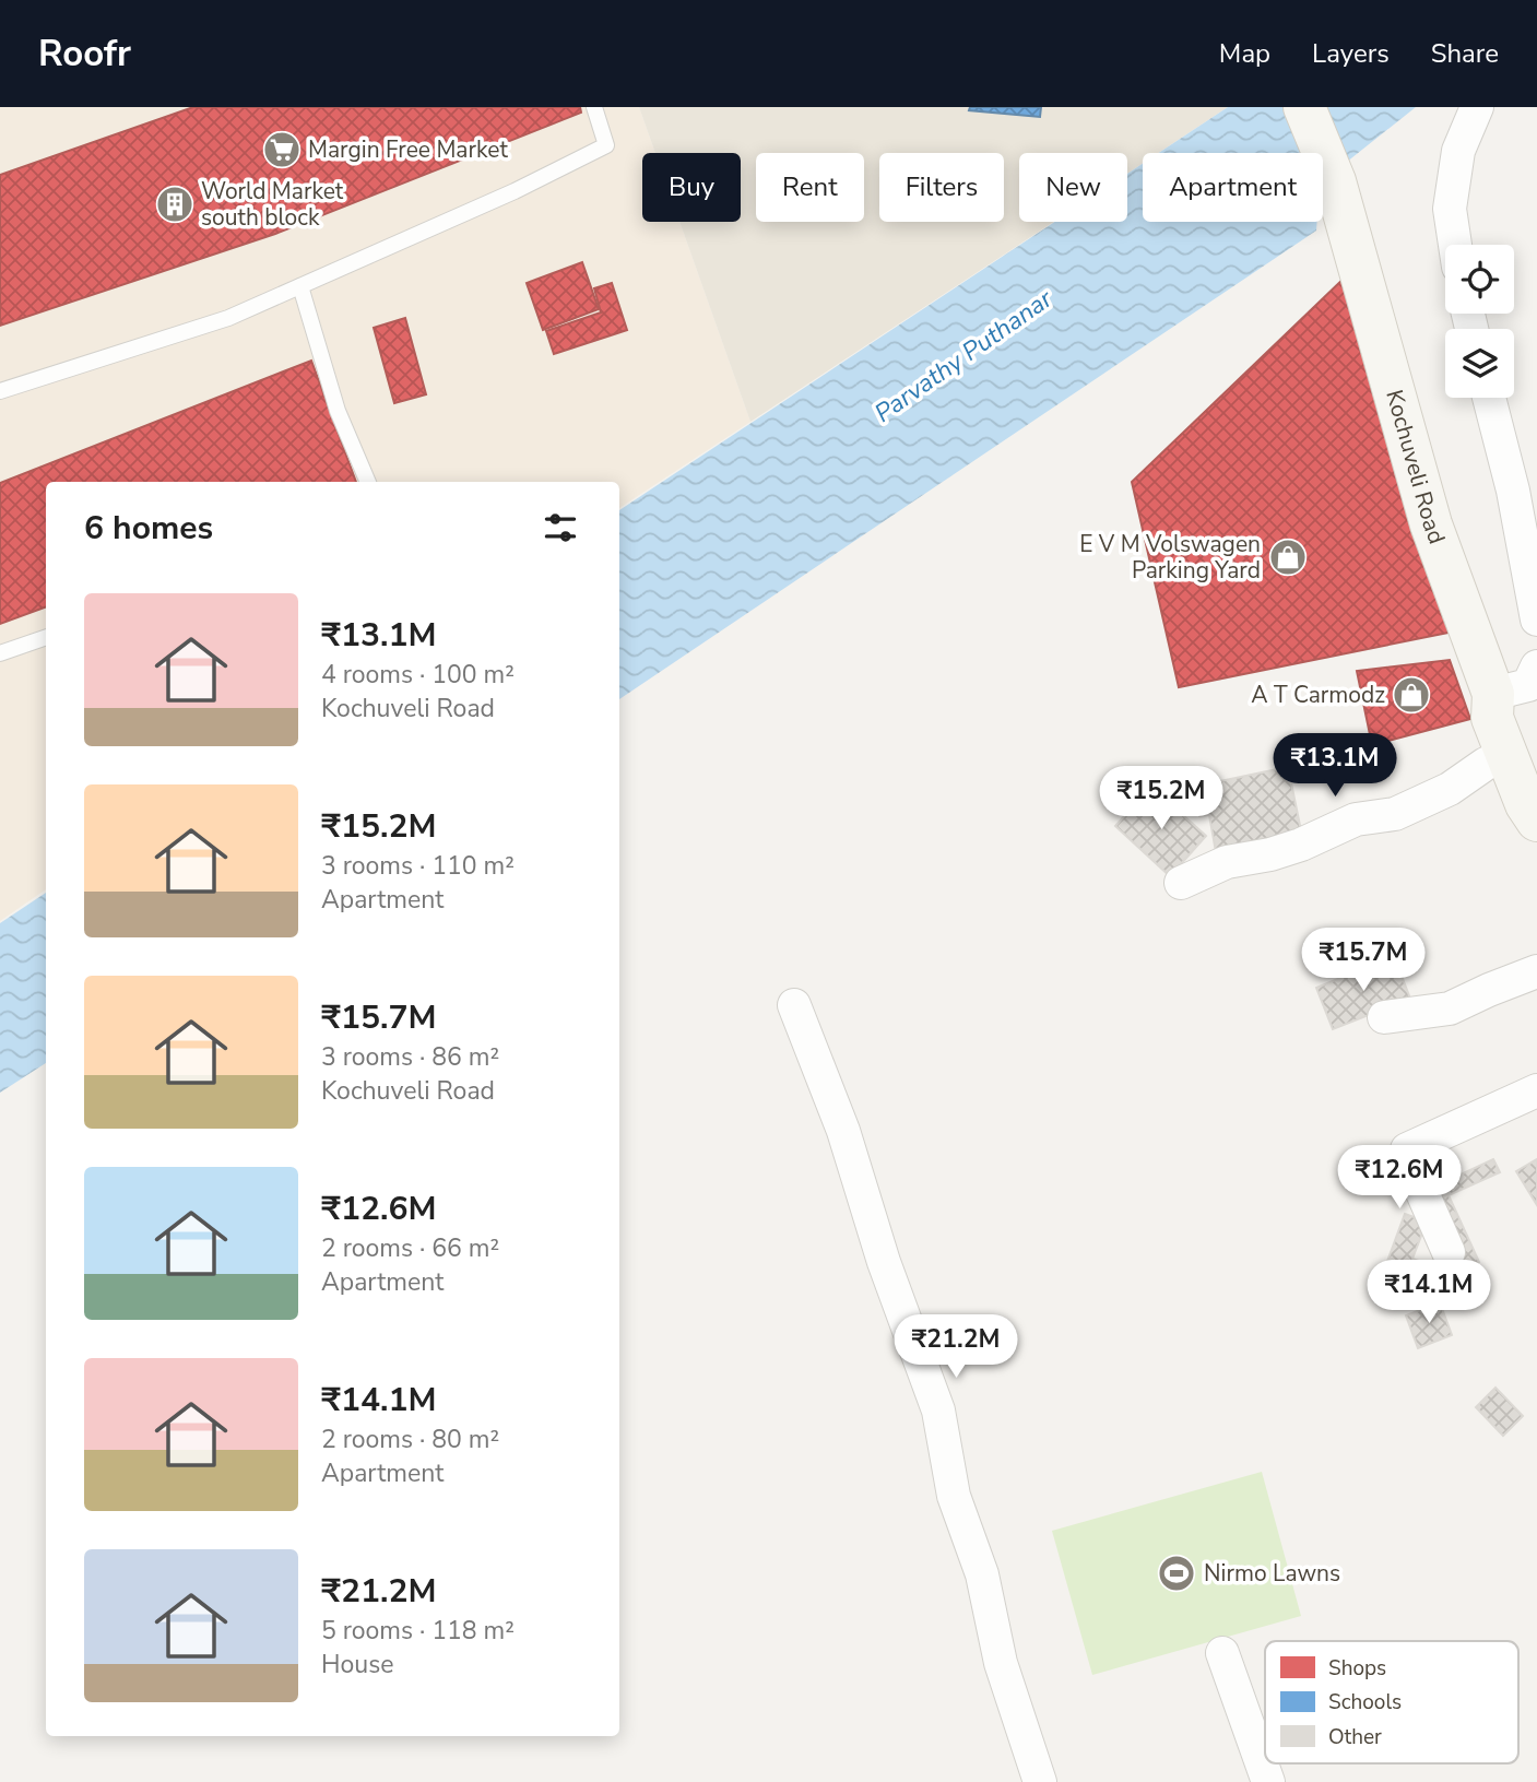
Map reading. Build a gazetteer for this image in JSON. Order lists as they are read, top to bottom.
{
  "streets": {
    "street": ["Kochuveli Road"]
  },
  "water": ["Parvathy Puthanar"],
  "places": {
    "supermarket": ["Margin Free Market"],
    "building": ["World Market south block"],
    "shop": ["E V M Volswagen Parking Yard", "A T Carmodz"],
    "sports": ["Nirmo Lawns"]
  },
  "legend": ["Shops", "Schools", "Other"],
  "page": {
    "header": "Roofr",
    "nav": ["Map", "Layers", "Share"],
    "chip": [
      "Buy",
      "Rent",
      "Filters",
      "New",
      "Apartment"
    ],
    "heading": "6 homes",
    "list": [
      {
        "name": "₹13.1M",
        "note": "4 rooms · 100 m² · Kochuveli Road"
      },
      {
        "name": "₹15.2M",
        "note": "3 rooms · 110 m² · Apartment"
      },
      {
        "name": "₹15.7M",
        "note": "3 rooms · 86 m² · Kochuveli Road"
      },
      {
        "name": "₹12.6M",
        "note": "2 rooms · 66 m² · Apartment"
      },
      {
        "name": "₹14.1M",
        "note": "2 rooms · 80 m² · Apartment"
      },
      {
        "name": "₹21.2M",
        "note": "5 rooms · 118 m² · House"
      }
    ],
    "price": [
      "₹13.1M",
      "₹15.2M",
      "₹15.7M",
      "₹12.6M",
      "₹14.1M",
      "₹21.2M"
    ]
  }
}
